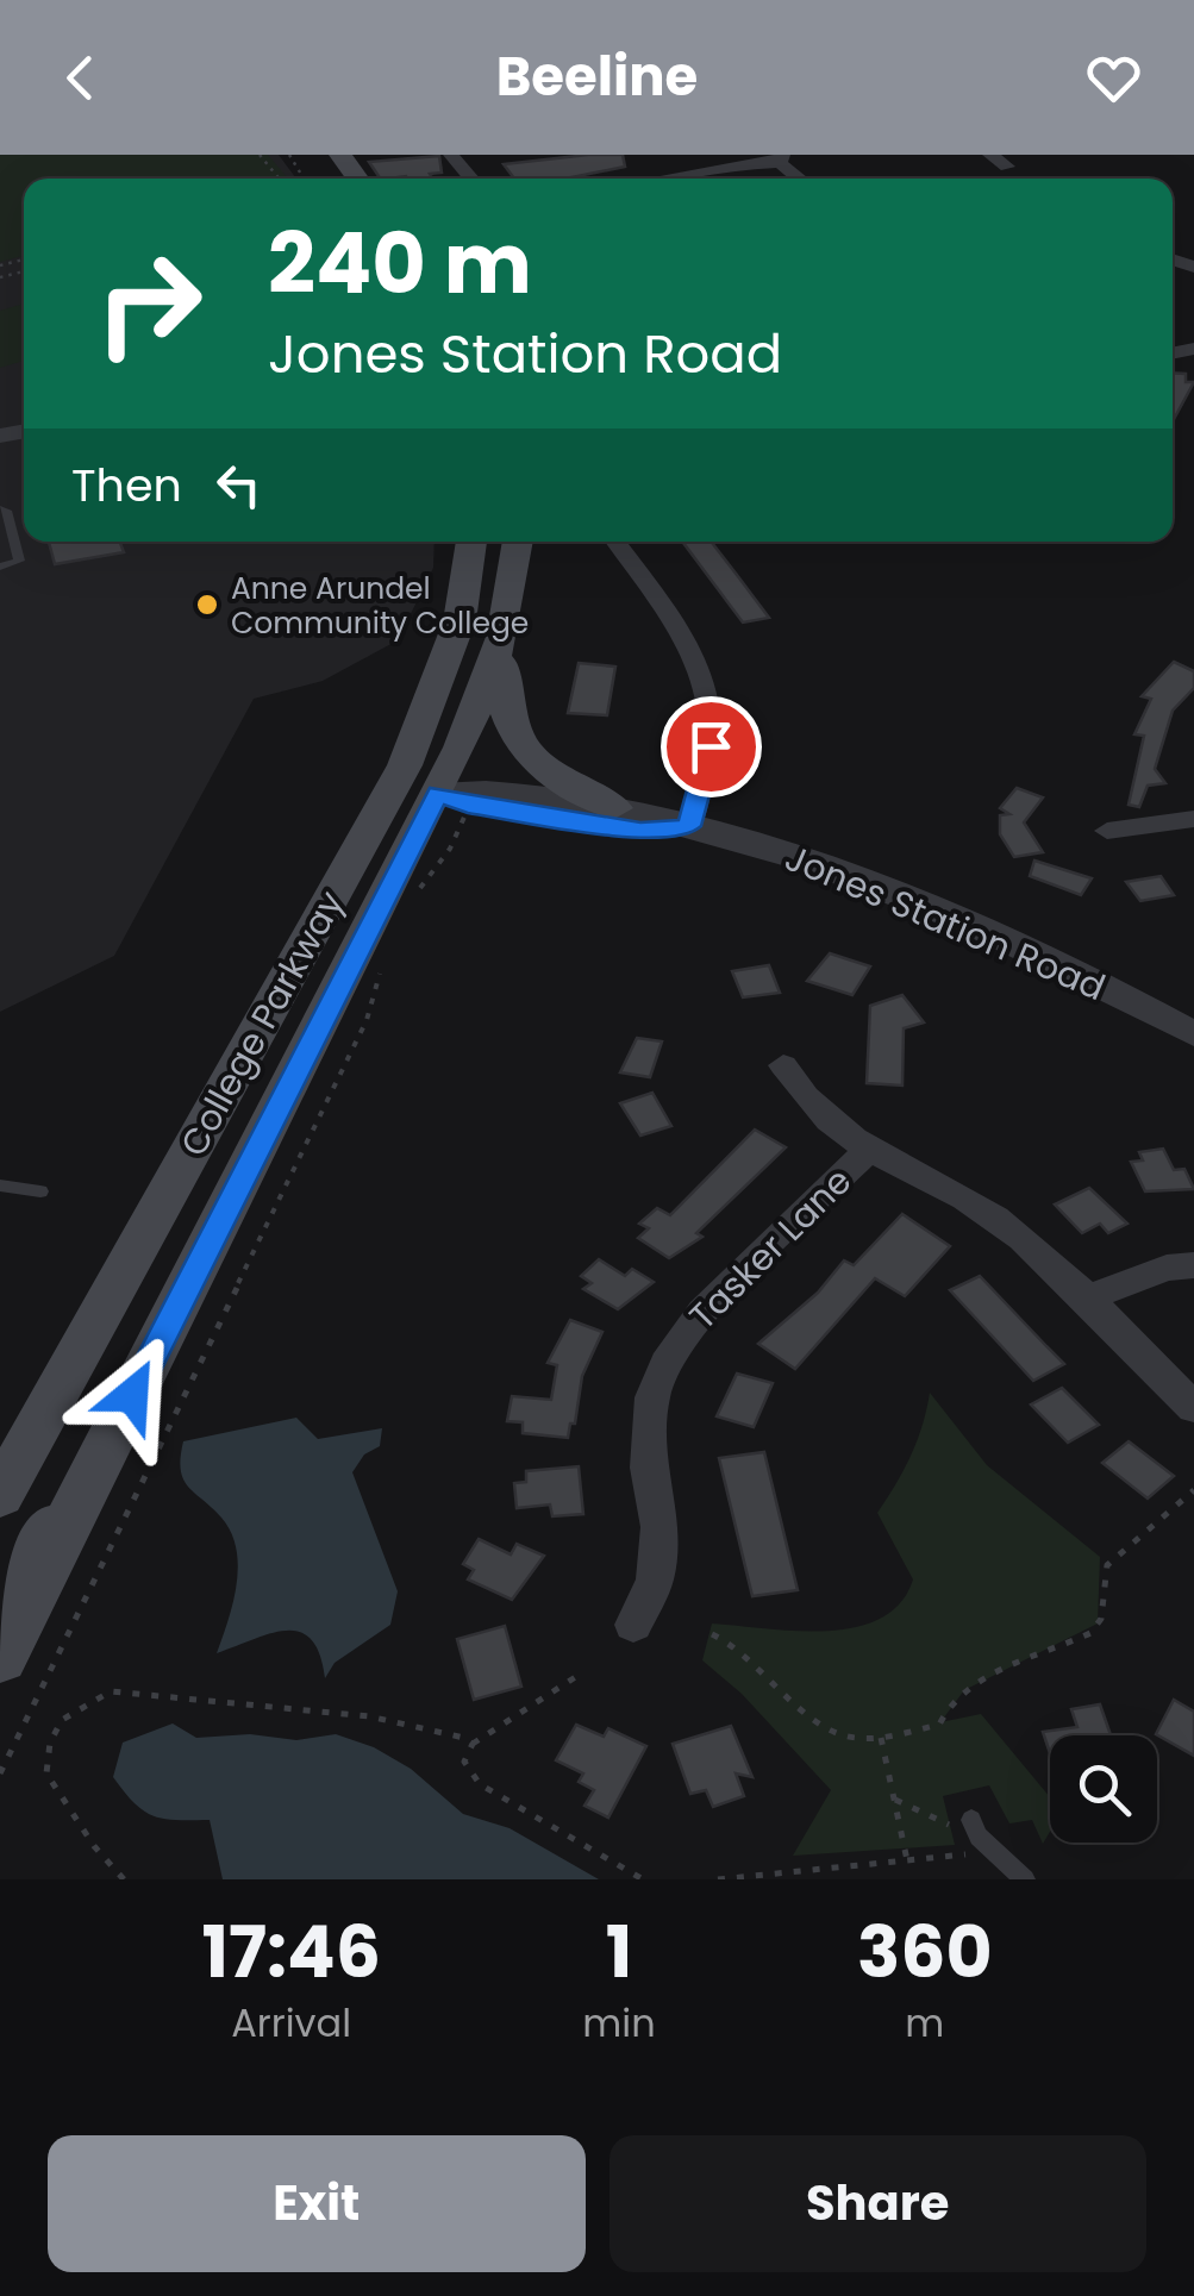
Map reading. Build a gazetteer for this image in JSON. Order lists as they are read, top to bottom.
{
  "streets": {
    "main road": ["College Parkway"],
    "street": ["Jones Station Road", "Tasker Lane"]
  },
  "crossings": [
    ["Jones Station Road", "College Parkway"]
  ],
  "places": ["Anne Arundel Community College"],
  "page": {
    "header": "Beeline",
    "turn": ["240 m", "Jones Station Road"],
    "then": "Then",
    "eta": [
      "17:46",
      "Arrival",
      "1",
      "min",
      "360",
      "m"
    ],
    "buttons": ["Exit", "Share"]
  }
}
